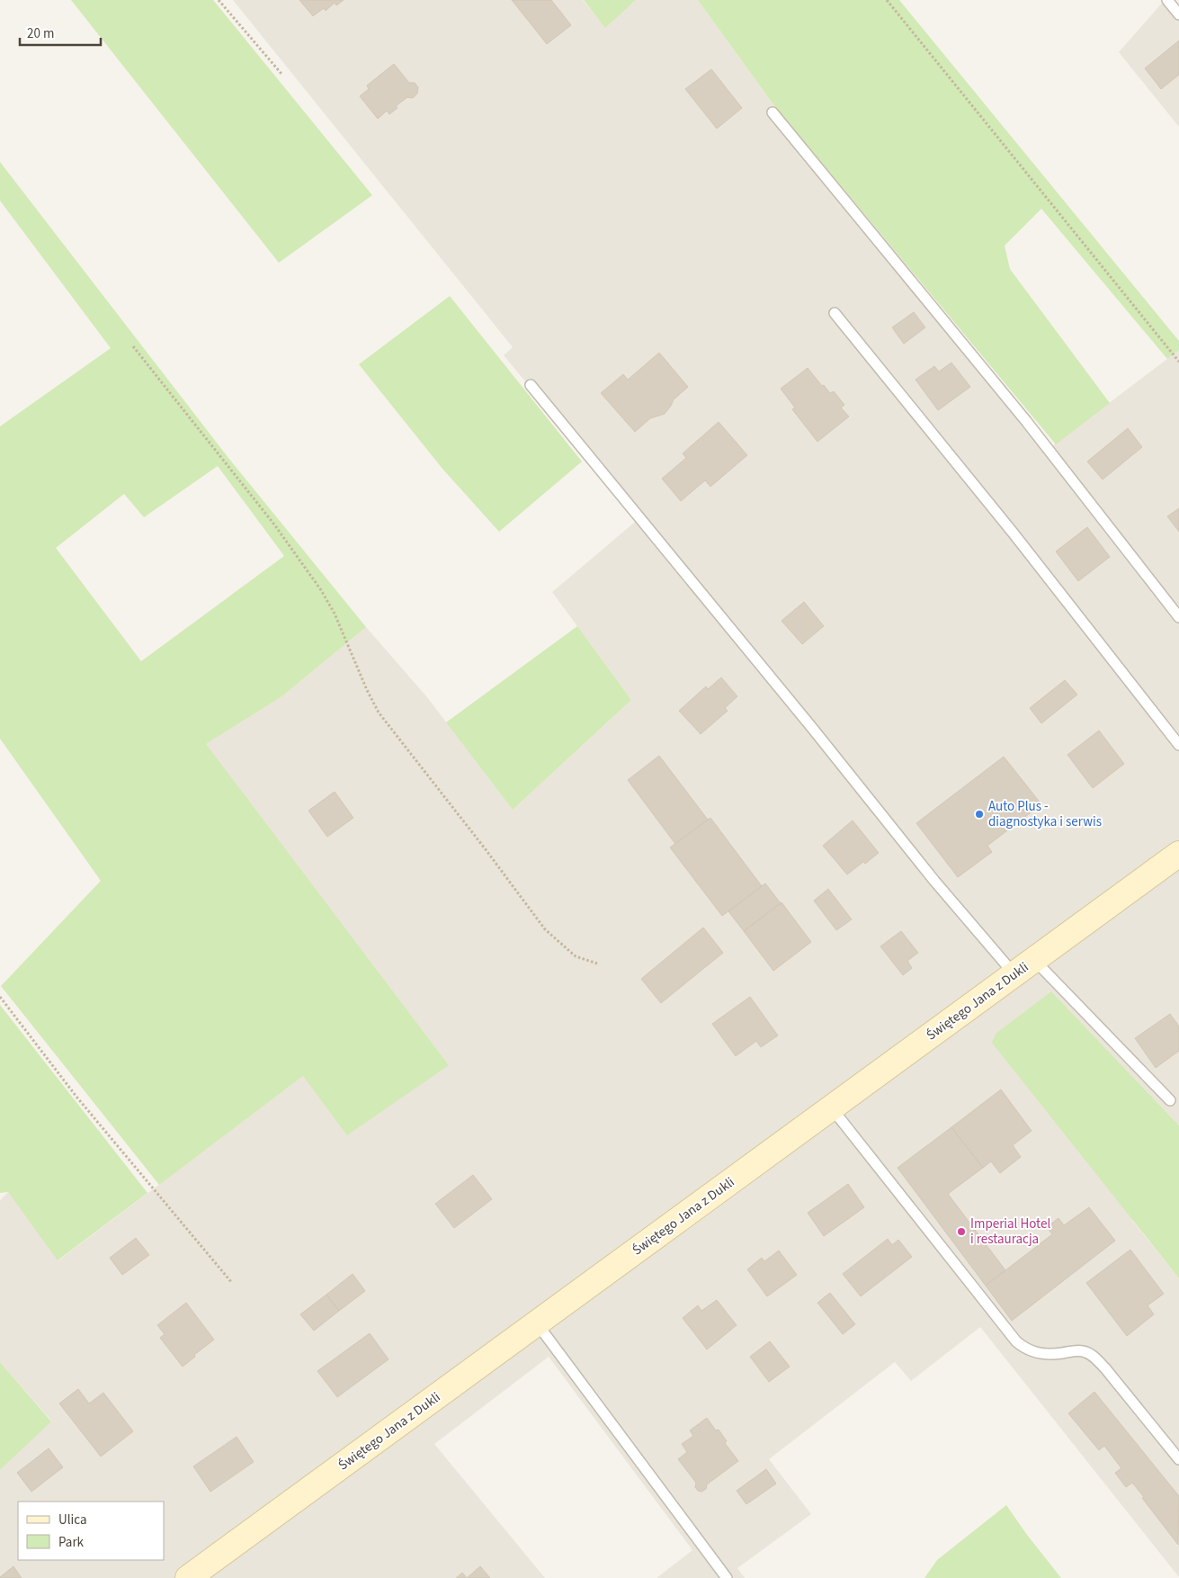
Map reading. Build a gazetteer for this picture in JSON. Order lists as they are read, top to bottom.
{
  "streets": {
    "main road": ["Świętego Jana z Dukli"]
  },
  "places": ["Auto Plus - diagnostyka i serwis", "Imperial Hotel i restauracja"],
  "legend": ["Ulica", "Park"],
  "scale_bar": "20 m"
}
